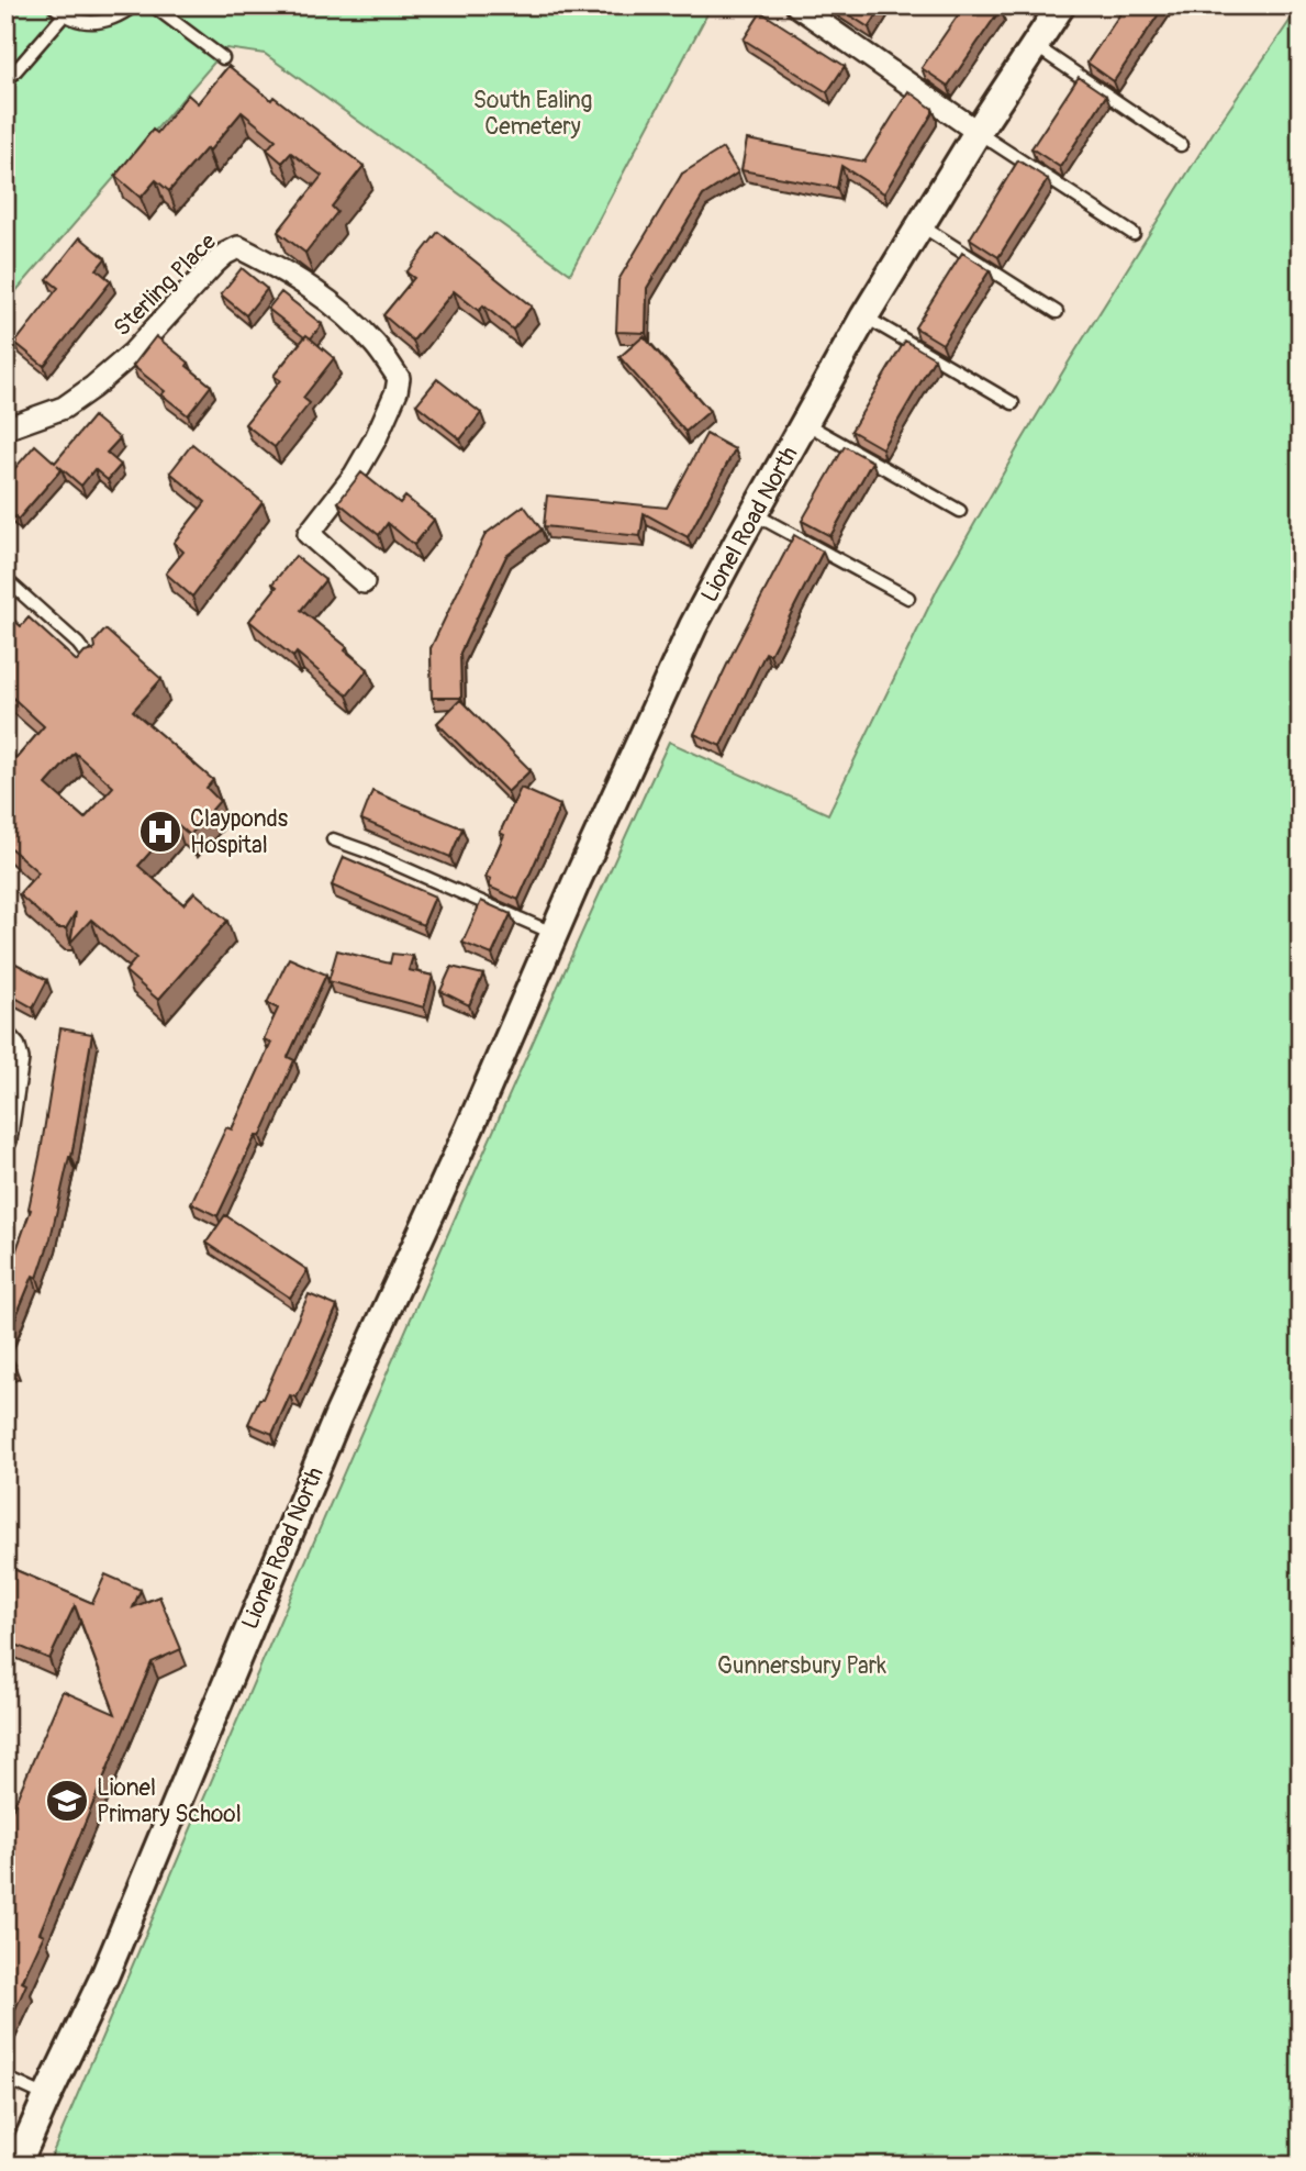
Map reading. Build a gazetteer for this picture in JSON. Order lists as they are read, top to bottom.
{
  "streets": {
    "street": ["Sterling Place", "Lionel Road North"]
  },
  "parks": ["South Ealing Cemetery", "Gunnersbury Park"],
  "places": {
    "hospital": ["Clayponds Hospital"],
    "school or university": ["Lionel Primary School"]
  }
}
